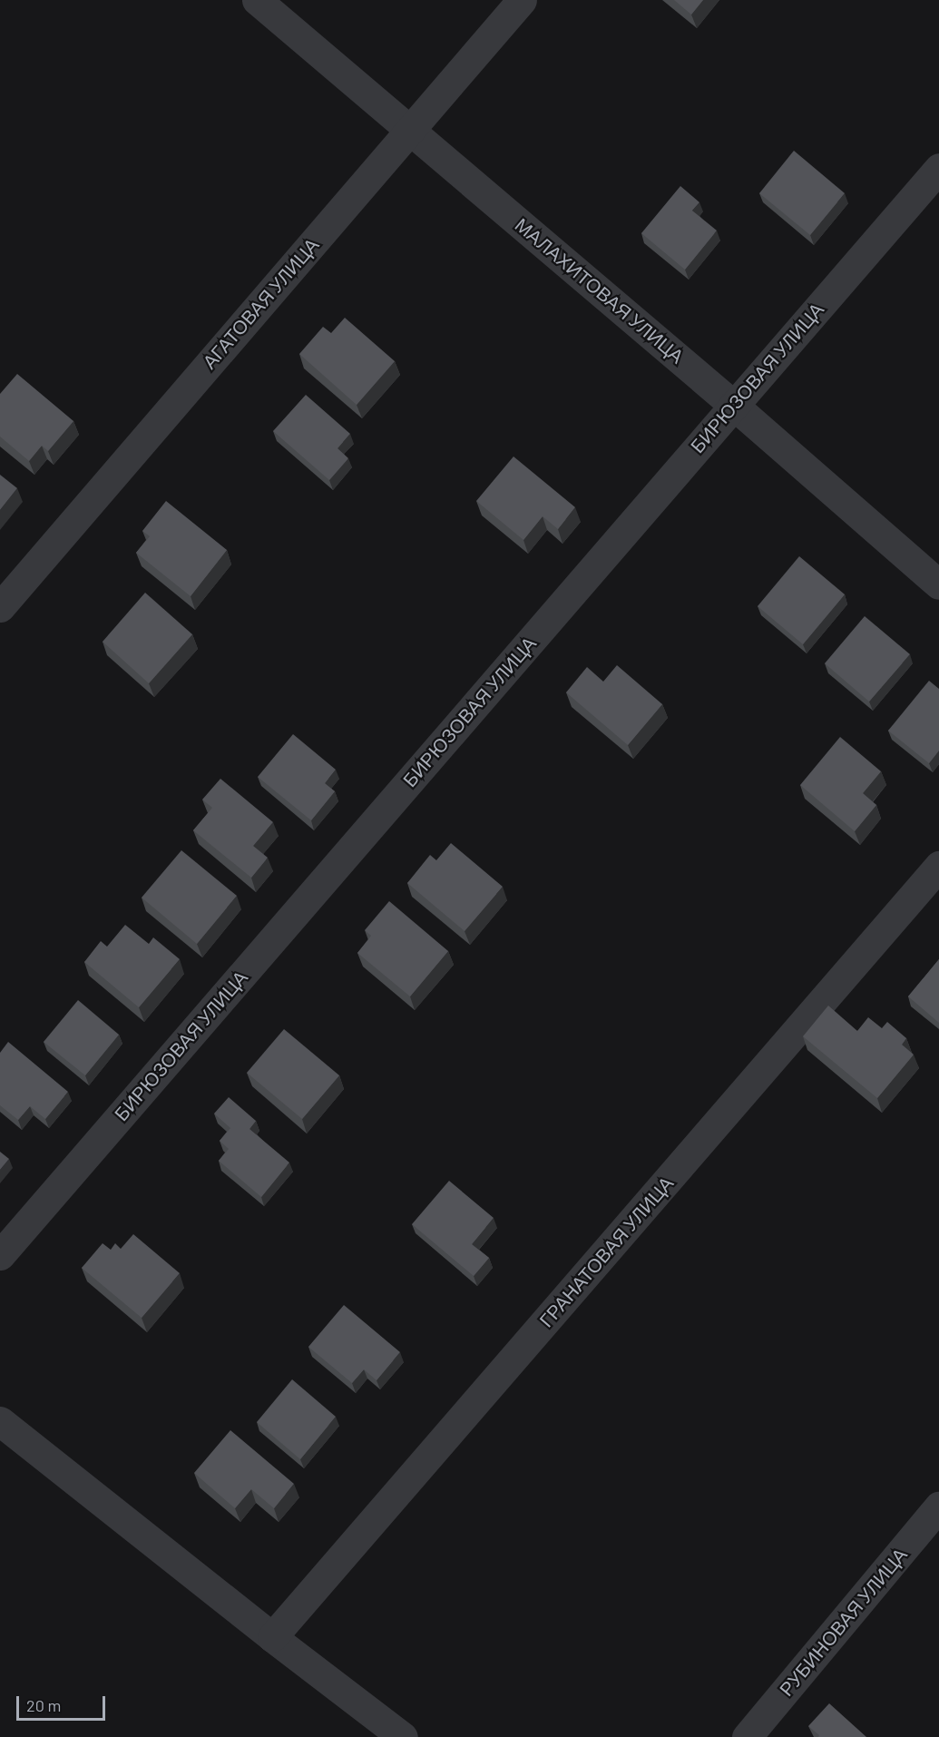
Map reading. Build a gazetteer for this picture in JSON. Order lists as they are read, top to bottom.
{
  "streets": {
    "street": [
      "МАЛАХИТОВАЯ УЛИЦА",
      "АГАТОВАЯ УЛИЦА",
      "БИРЮЗОВАЯ УЛИЦА",
      "ГРАНАТОВАЯ УЛИЦА",
      "РУБИНОВАЯ УЛИЦА"
    ]
  },
  "crossings": [
    ["МАЛАХИТОВАЯ УЛИЦА", "АГАТОВАЯ УЛИЦА"],
    ["МАЛАХИТОВАЯ УЛИЦА", "БИРЮЗОВАЯ УЛИЦА"]
  ],
  "scale_bar": "20 m"
}
